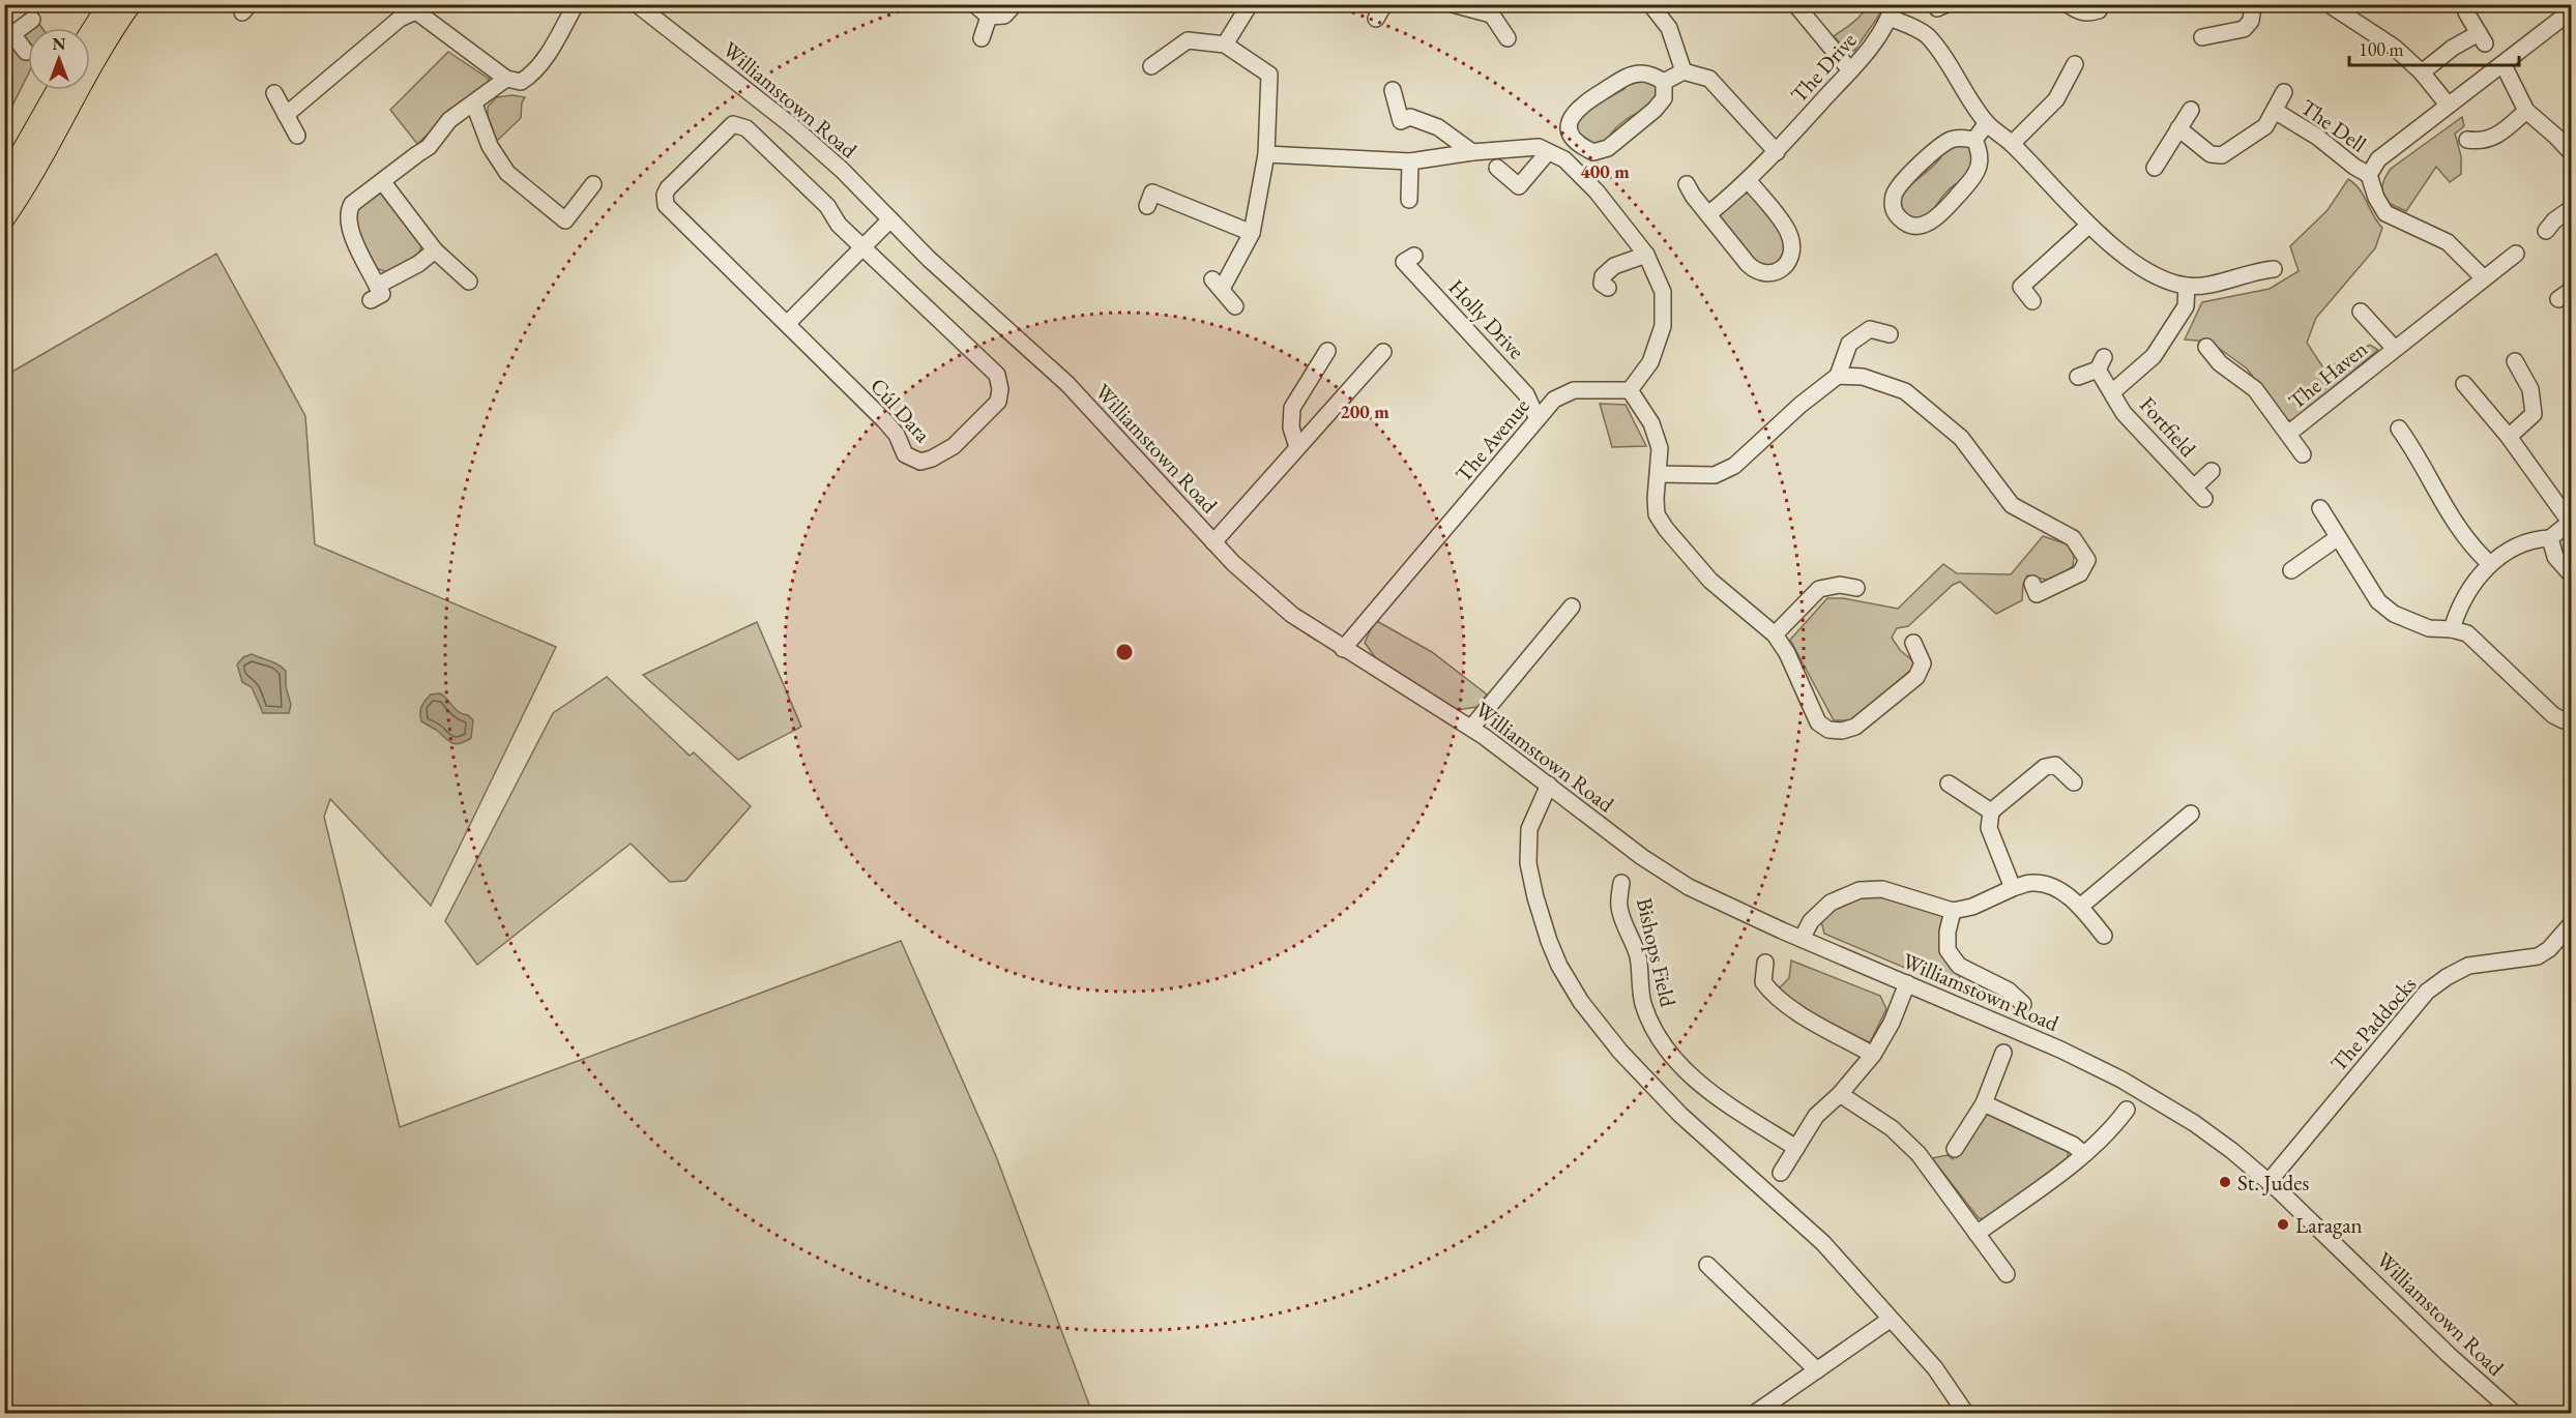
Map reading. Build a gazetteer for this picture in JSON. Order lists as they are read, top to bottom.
{
  "streets": {
    "street": [
      "The Drive",
      "Williamstown Road",
      "The Dell",
      "Holly Drive",
      "The Haven",
      "Cúl Dara",
      "Fortfield",
      "The Avenue",
      "Bishops Field",
      "The Paddocks"
    ]
  },
  "crossings": [
    ["Williamstown Road", "The Avenue"],
    ["Williamstown Road", "The Paddocks"],
    ["Holly Drive", "The Avenue"]
  ],
  "places": ["St. Judes", "Laragan"],
  "scale_bar": "100 m",
  "north": "top",
  "rings": ["400 m", "200 m"]
}
